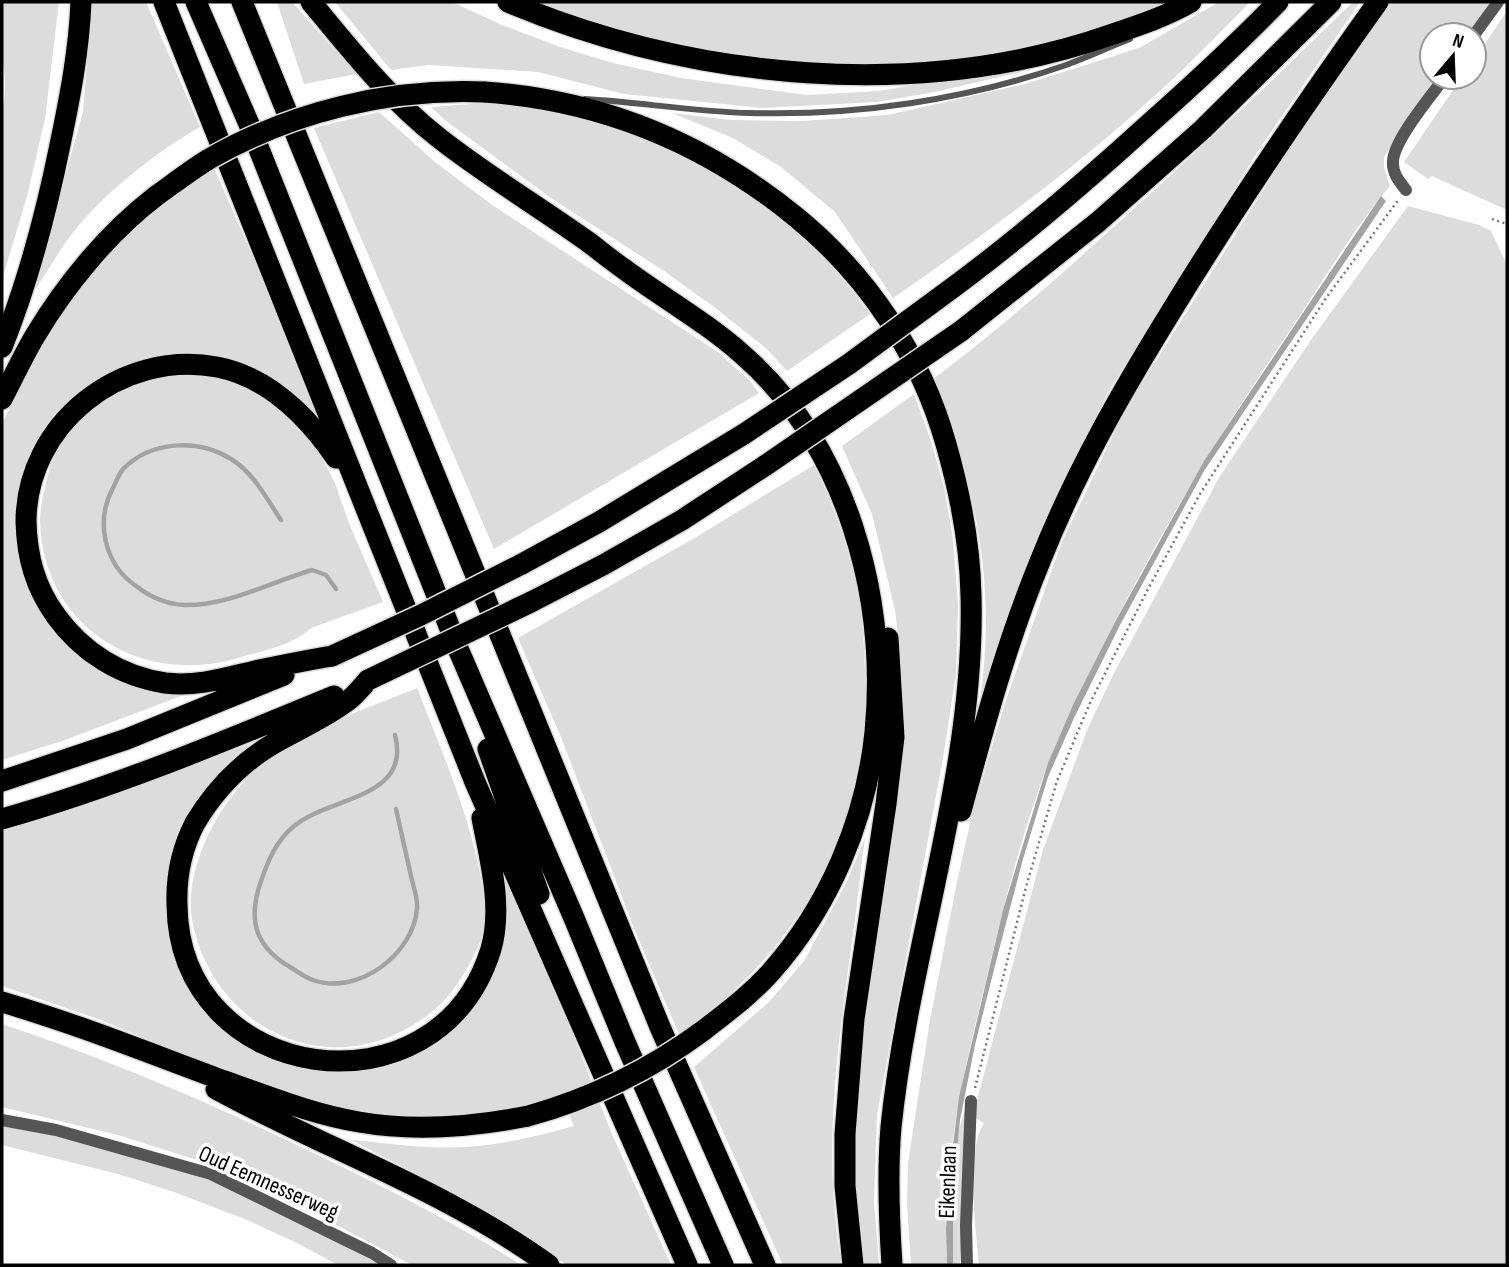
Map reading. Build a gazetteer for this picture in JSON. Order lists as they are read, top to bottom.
{
  "streets": {
    "street": ["Oud Eemnesserweg", "Eikenlaan"]
  },
  "north": "top"
}
